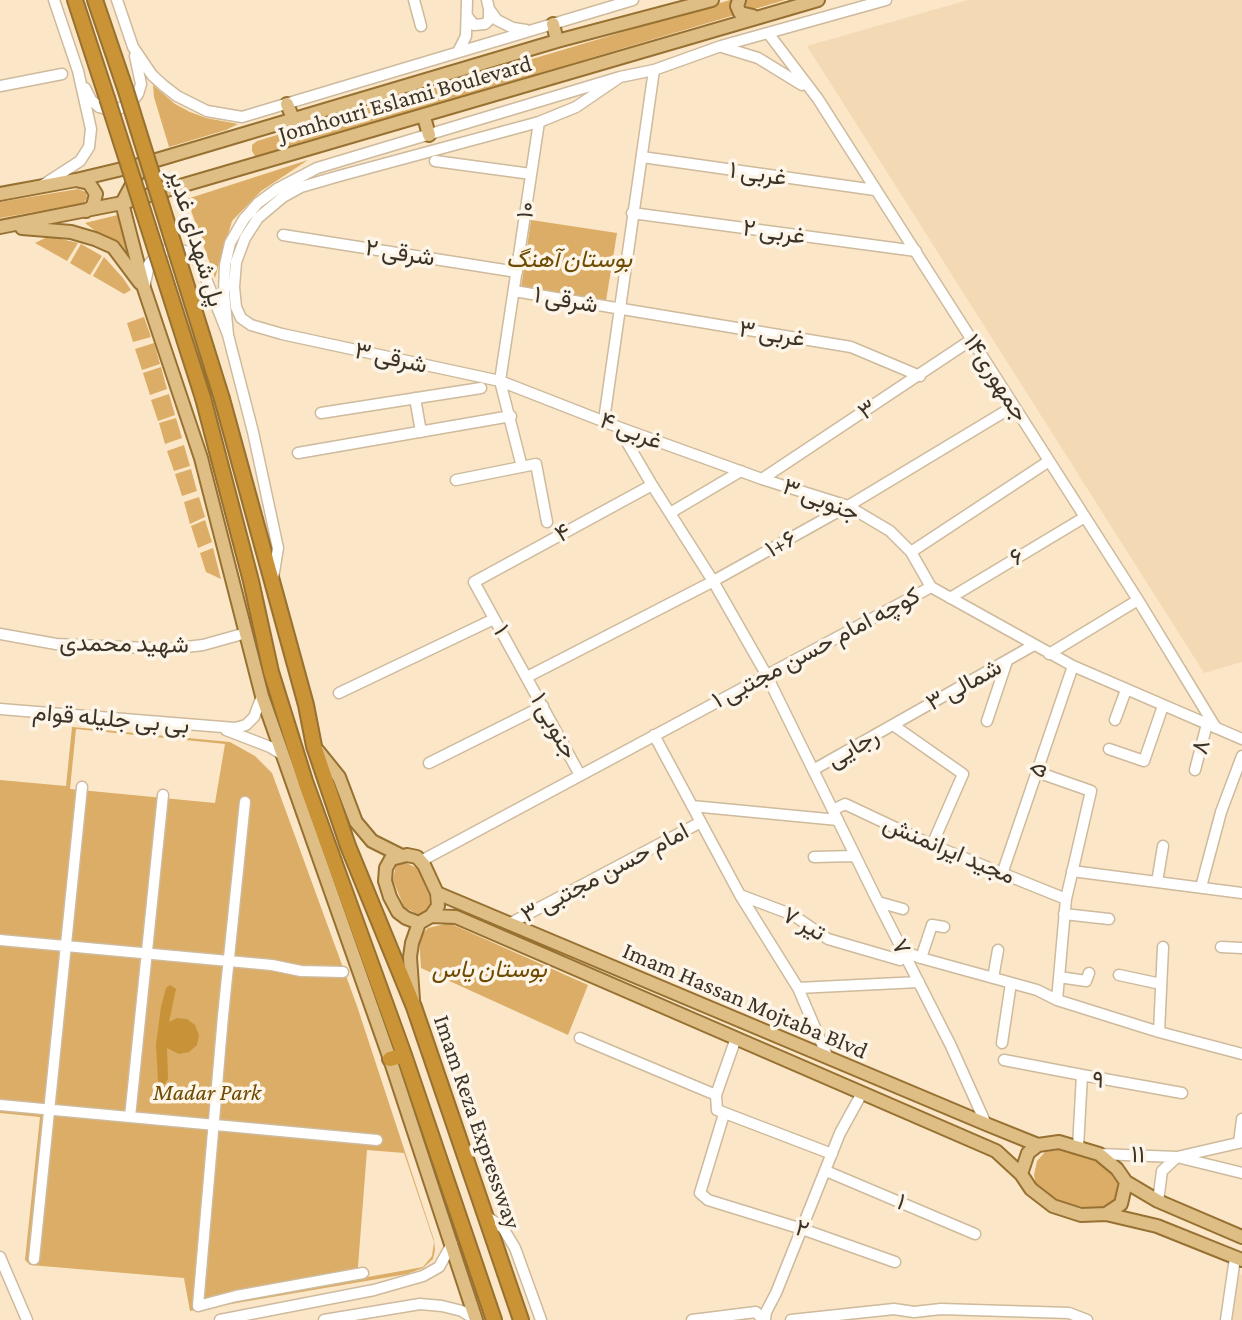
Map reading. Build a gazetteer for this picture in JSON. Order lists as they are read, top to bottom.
{
  "streets": {
    "highway": ["پل شهدای غدیر", "Imam Reza Expressway"],
    "main road": ["Jomhouri Eslami Boulevard", "Imam Hassan Mojtaba Blvd"],
    "street": [
      "۱ غربی",
      "۱۰",
      "۲ غربی",
      "۲ شرقی",
      "شرقی ۱",
      "۳ غربی",
      "۳ شرقی",
      "جمهوری۱۴",
      "۳",
      "۴ غربی",
      "۳ جنوبی",
      "۴",
      "۱+۶",
      "۶",
      "۱‍",
      "شهید محمدی",
      "کوچه امام حسن مجتبی ۱",
      "۳ شمالی",
      "بی بی جلیله قوام",
      "۱ جنوبی",
      "۸",
      "رجایی",
      "۵",
      "مجید ایرانمنش",
      "امام حسن مجتبی ۳",
      "۷ تیر",
      "۷",
      "۹",
      "۱۱",
      "۱",
      "۲"
    ]
  },
  "crossings": [
    ["۱ غربی", "جمهوری۱۴"],
    ["۱۰", "۲ شرقی"],
    ["۱۰", "شرقی ۱"],
    ["۱۰", "۳ شرقی"],
    ["۱۰", "۴ غربی"],
    ["۲ غربی", "جمهوری۱۴"],
    ["پل شهدای غدیر", "Imam Reza Expressway"],
    ["شرقی ۱", "۳ غربی"],
    ["۳ غربی", "۳"],
    ["۳ شرقی", "۴ غربی"],
    ["جمهوری۱۴", "۳"],
    ["جمهوری۱۴", "۶"],
    ["جمهوری۱۴", "کوچه امام حسن مجتبی ۱"],
    ["جمهوری۱۴", "۸"],
    ["۳", "۴ غربی"],
    ["۳", "۳ جنوبی"],
    ["۴ غربی", "۳ جنوبی"],
    ["۴ غربی", "۷"],
    ["۳ جنوبی", "۱+۶"],
    ["۳ جنوبی", "کوچه امام حسن مجتبی ۱"],
    ["۴", "۱‍"],
    ["۴", "۷"],
    ["۱+۶", "۷"],
    ["۶", "کوچه امام حسن مجتبی ۱"],
    ["۱‍", "۱ جنوبی"],
    ["کوچه امام حسن مجتبی ۱", "۳ شمالی"],
    ["کوچه امام حسن مجتبی ۱", "۱ جنوبی"],
    ["کوچه امام حسن مجتبی ۱", "۸"],
    ["کوچه امام حسن مجتبی ۱", "۵"],
    ["کوچه امام حسن مجتبی ۱", "۷"],
    ["کوچه امام حسن مجتبی ۱", "Imam Hassan Mojtaba Blvd"],
    ["۳ شمالی", "رجایی"],
    ["رجایی", "۷"],
    ["۵", "مجید ایرانمنش"],
    ["مجید ایرانمنش", "۷"],
    ["امام حسن مجتبی ۳", "Imam Hassan Mojtaba Blvd"],
    ["۷ تیر", "۷"],
    ["۷", "Imam Hassan Mojtaba Blvd"],
    ["Imam Hassan Mojtaba Blvd", "۹"],
    ["Imam Hassan Mojtaba Blvd", "۱۱"],
    ["۹", "۱۱"]
  ],
  "parks": ["بوستان آهنگ", "بوستان یاس", "Madar Park"]
}
